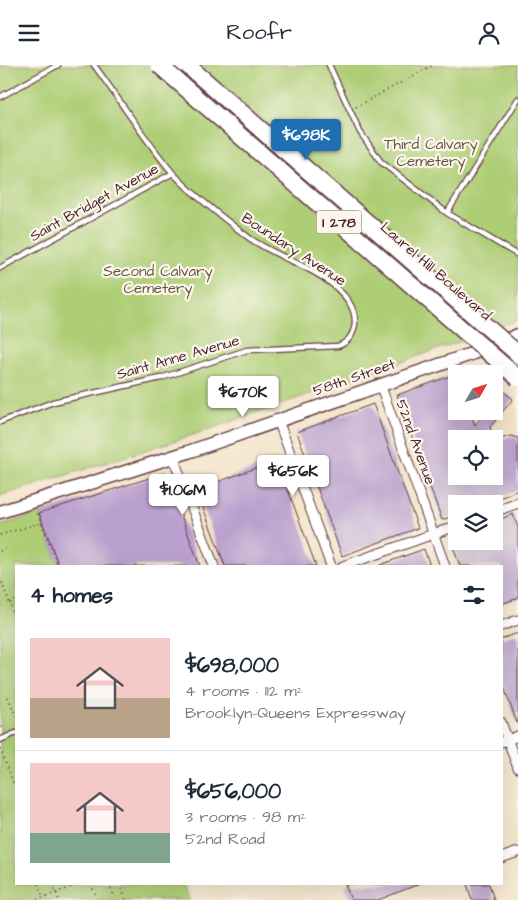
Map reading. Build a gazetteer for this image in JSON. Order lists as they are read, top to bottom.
{
  "streets": {
    "highway": ["I 278"],
    "main road": ["Laurel Hill Boulevard", "58th Street"],
    "street": ["52nd Avenue"],
    "lane": ["Saint Bridget Avenue", "Boundary Avenue", "Saint Anne Avenue"]
  },
  "crossings": [
    ["Saint Bridget Avenue", "Boundary Avenue"],
    ["I 278", "Laurel Hill Boulevard"],
    ["Boundary Avenue", "Saint Anne Avenue"],
    ["Laurel Hill Boulevard", "58th Street"],
    ["58th Street", "52nd Avenue"]
  ],
  "parks": ["Third Calvary Cemetery", "Second Calvary Cemetery"],
  "north": "top right",
  "page": {
    "header": "Roofr",
    "price": [
      "$698K",
      "$670K",
      "$656K",
      "$1.06M"
    ],
    "heading": "4 homes",
    "list": [
      {
        "name": "$698,000",
        "note": "4 rooms · 112 m² · Brooklyn-Queens Expressway"
      },
      {
        "name": "$656,000",
        "note": "3 rooms · 98 m² · 52nd Road"
      }
    ]
  }
}
